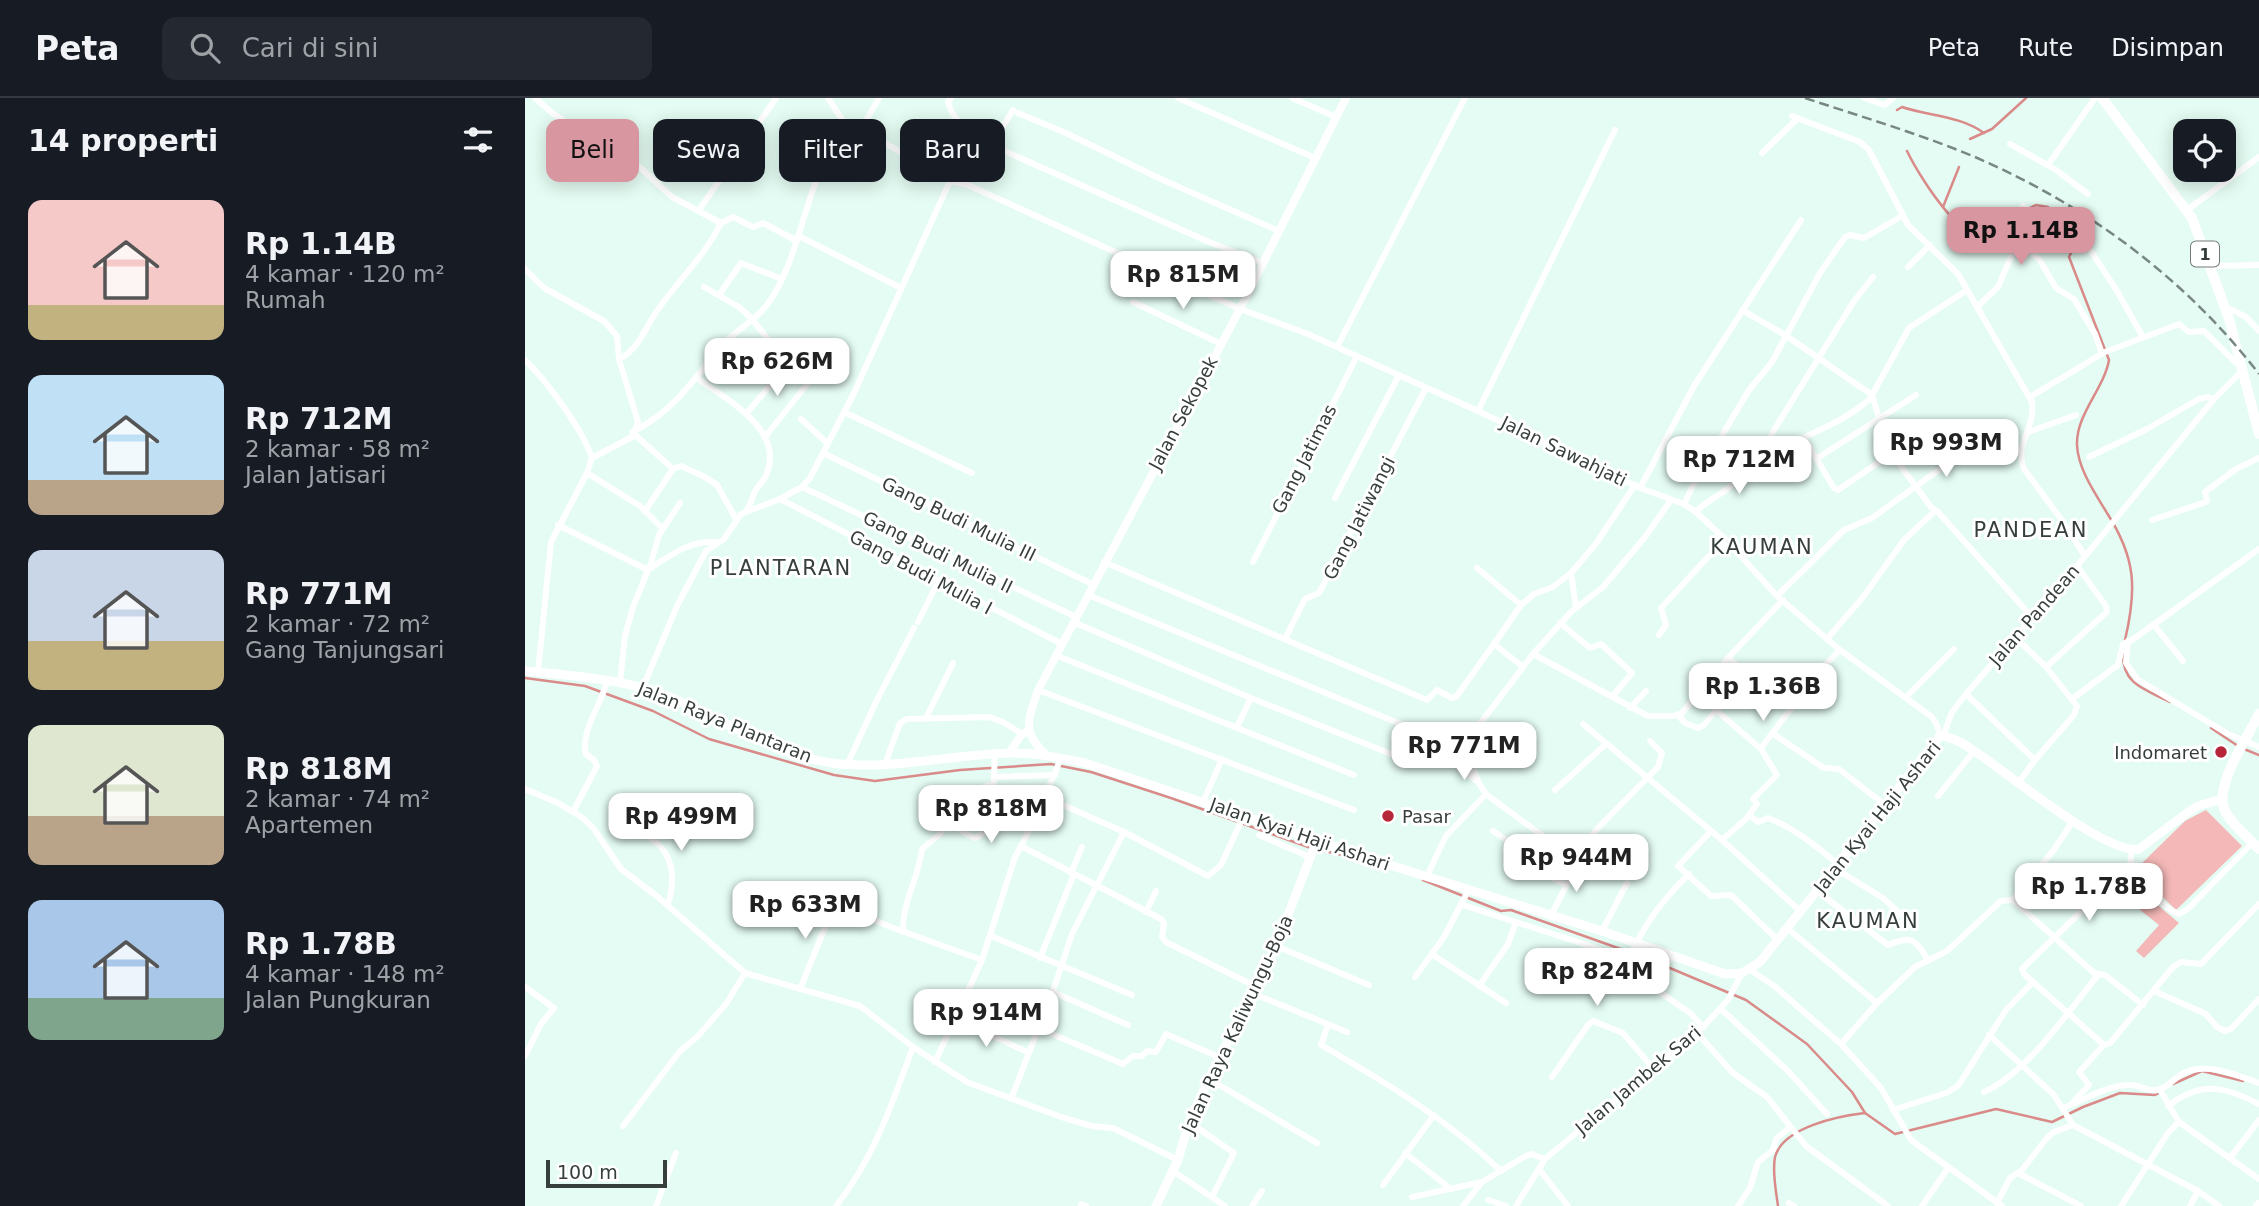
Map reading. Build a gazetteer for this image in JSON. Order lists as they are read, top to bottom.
{
  "streets": {
    "main road": [
      "1",
      "Jalan Raya Plantaran",
      "Jalan Kyai Haji Ashari",
      "Jalan Raya Kaliwungu-Boja"
    ],
    "street": [
      "Jalan Sekopek",
      "Jalan Sawahjati",
      "Gang Jatimas",
      "Gang Jatiwangi",
      "Gang Budi Mulia III",
      "Gang Budi Mulia II",
      "Gang Budi Mulia I",
      "Jalan Pandean",
      "Jalan Jambek Sari"
    ]
  },
  "crossings": [
    ["1", "Jalan Pandean"],
    ["Jalan Sekopek", "Jalan Sawahjati"],
    ["Jalan Sekopek", "Gang Budi Mulia III"],
    ["Jalan Sekopek", "Gang Budi Mulia II"],
    ["Jalan Sekopek", "Gang Budi Mulia I"],
    ["Jalan Sawahjati", "Gang Jatimas"],
    ["Jalan Sawahjati", "Gang Jatiwangi"],
    ["Jalan Sawahjati", "Jalan Pandean"],
    ["Jalan Sawahjati", "Jalan Kyai Haji Ashari"],
    ["Jalan Pandean", "Jalan Kyai Haji Ashari"],
    ["Jalan Raya Plantaran", "Jalan Kyai Haji Ashari"],
    ["Jalan Kyai Haji Ashari", "Jalan Raya Kaliwungu-Boja"],
    ["Jalan Kyai Haji Ashari", "Jalan Jambek Sari"]
  ],
  "districts": [
    "PANDEAN",
    "KAUMAN",
    "PLANTARAN",
    "KAUMAN"
  ],
  "places": ["Indomaret", "Pasar"],
  "scale_bar": "100 m",
  "page": {
    "header": "Peta",
    "search": "Cari di sini",
    "nav": ["Peta", "Rute", "Disimpan"],
    "heading": "14 properti",
    "chip": [
      "Beli",
      "Sewa",
      "Filter",
      "Baru"
    ],
    "list": [
      {
        "name": "Rp 1.14B",
        "note": "4 kamar · 120 m² · Rumah"
      },
      {
        "name": "Rp 712M",
        "note": "2 kamar · 58 m² · Jalan Jatisari"
      },
      {
        "name": "Rp 771M",
        "note": "2 kamar · 72 m² · Gang Tanjungsari"
      },
      {
        "name": "Rp 818M",
        "note": "2 kamar · 74 m² · Apartemen"
      },
      {
        "name": "Rp 1.78B",
        "note": "4 kamar · 148 m² · Jalan Pungkuran"
      }
    ],
    "price": [
      "Rp 1.14B",
      "Rp 815M",
      "Rp 626M",
      "Rp 993M",
      "Rp 712M",
      "Rp 1.36B",
      "Rp 771M",
      "Rp 818M",
      "Rp 499M",
      "Rp 944M",
      "Rp 1.78B",
      "Rp 633M",
      "Rp 824M",
      "Rp 914M"
    ],
    "scale": "100 m"
  }
}
